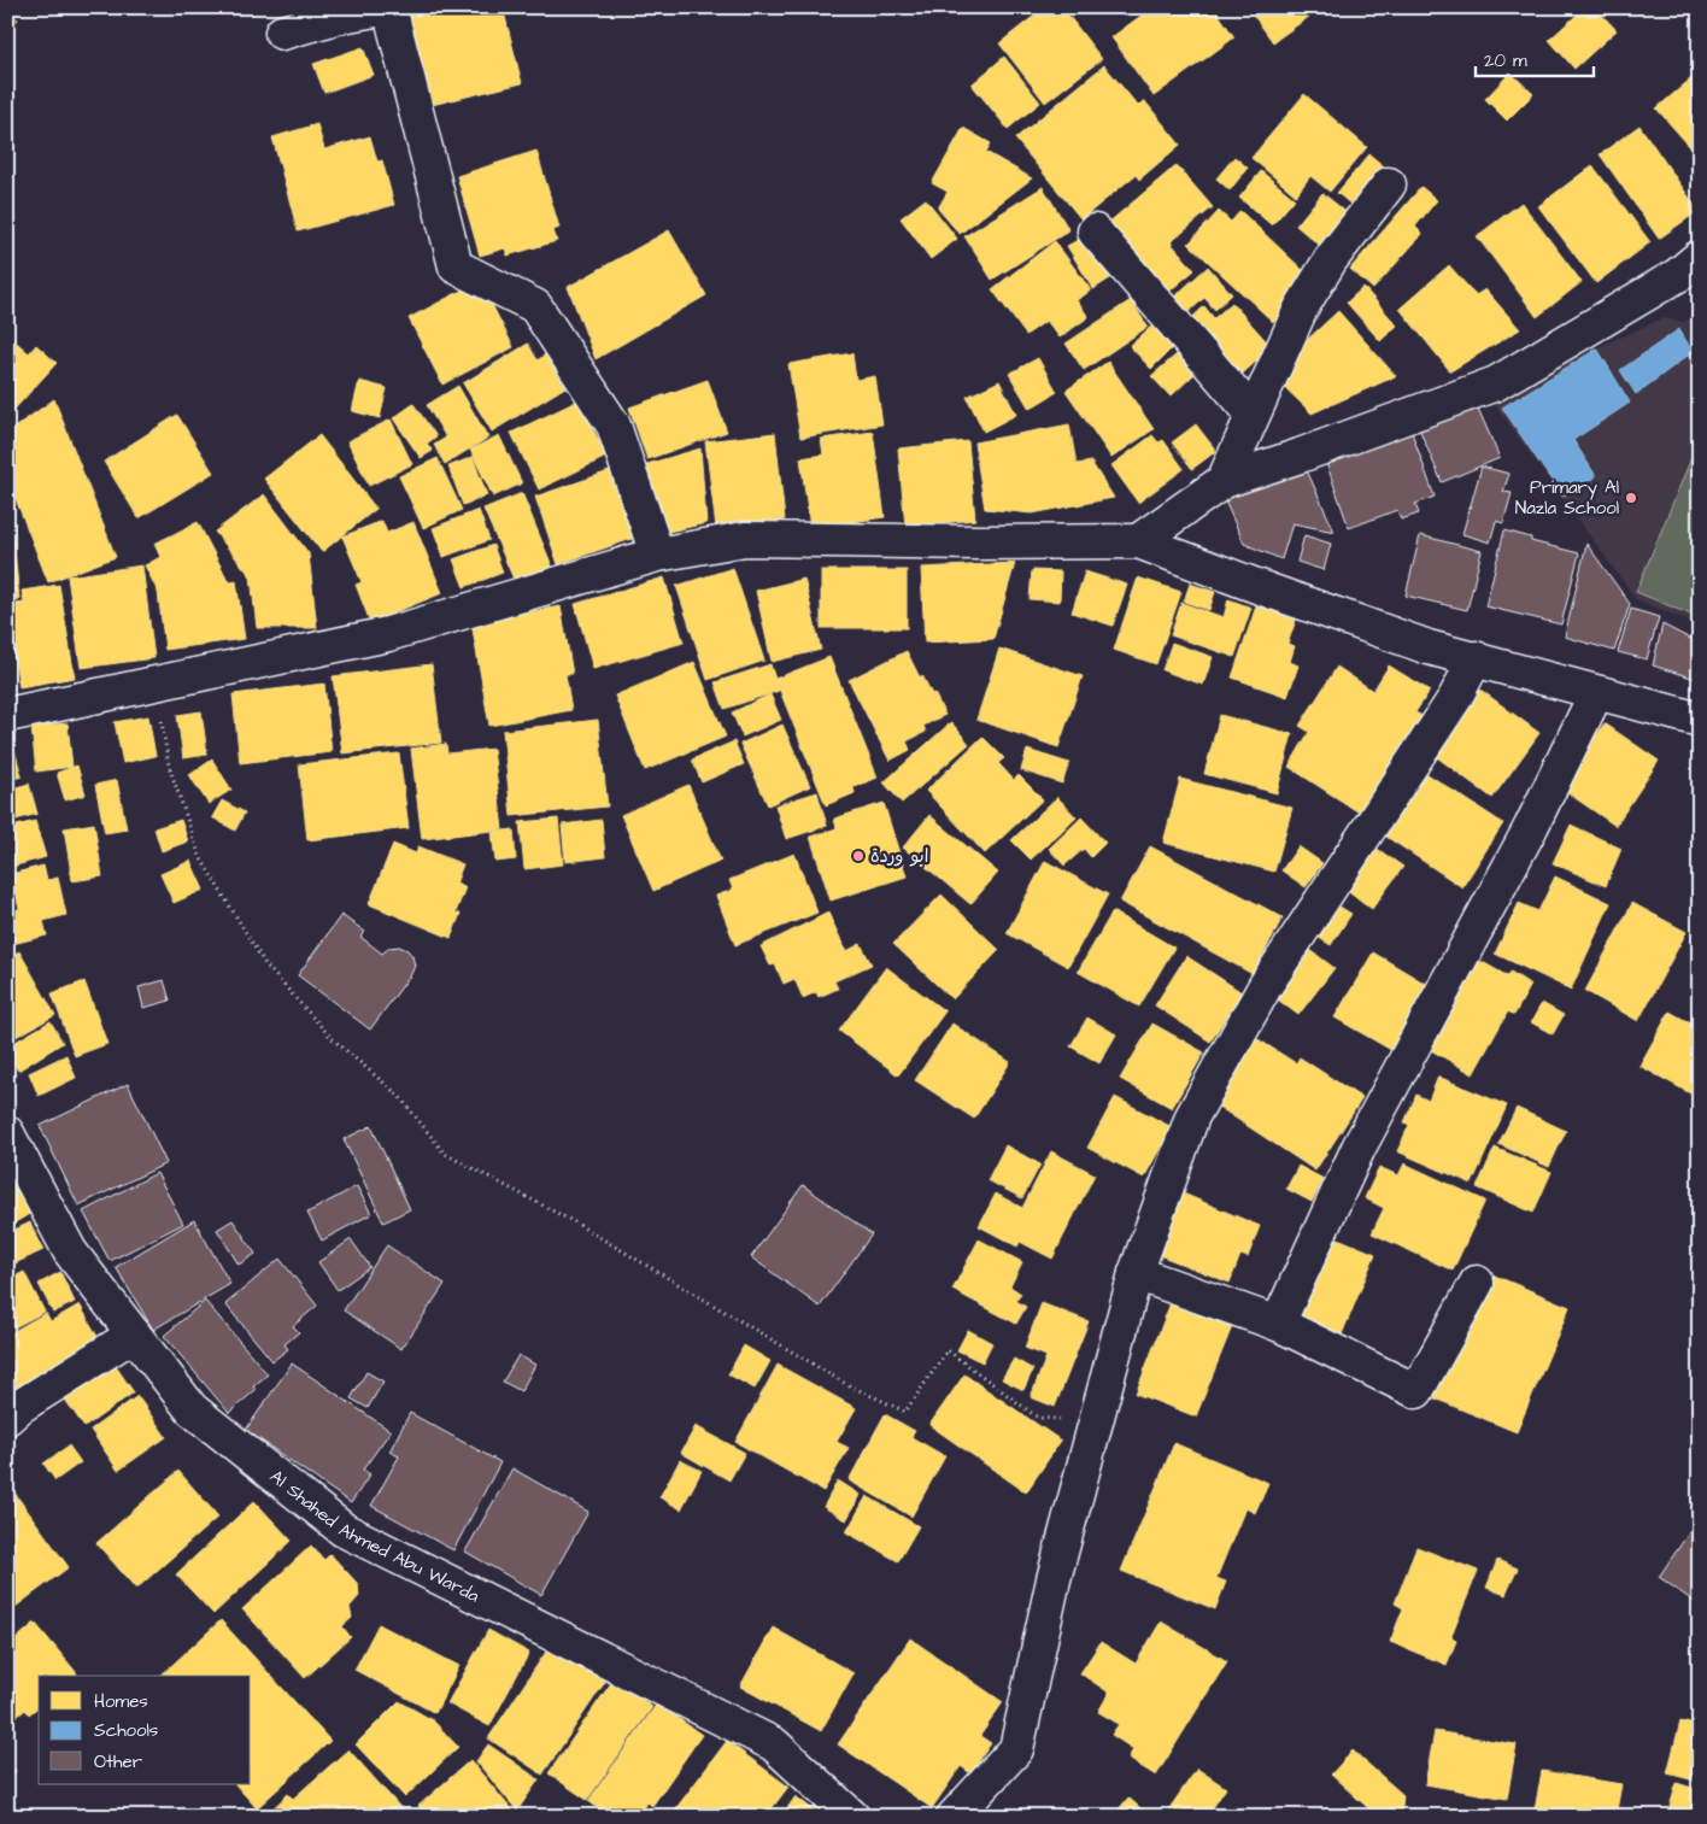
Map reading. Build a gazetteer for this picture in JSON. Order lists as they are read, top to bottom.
{
  "streets": {
    "street": ["Al Shahed Ahmed Abu Warda"]
  },
  "places": ["Primary Al Nazla School", "ابو وردة"],
  "legend": ["Homes", "Schools", "Other"],
  "scale_bar": "20 m"
}
